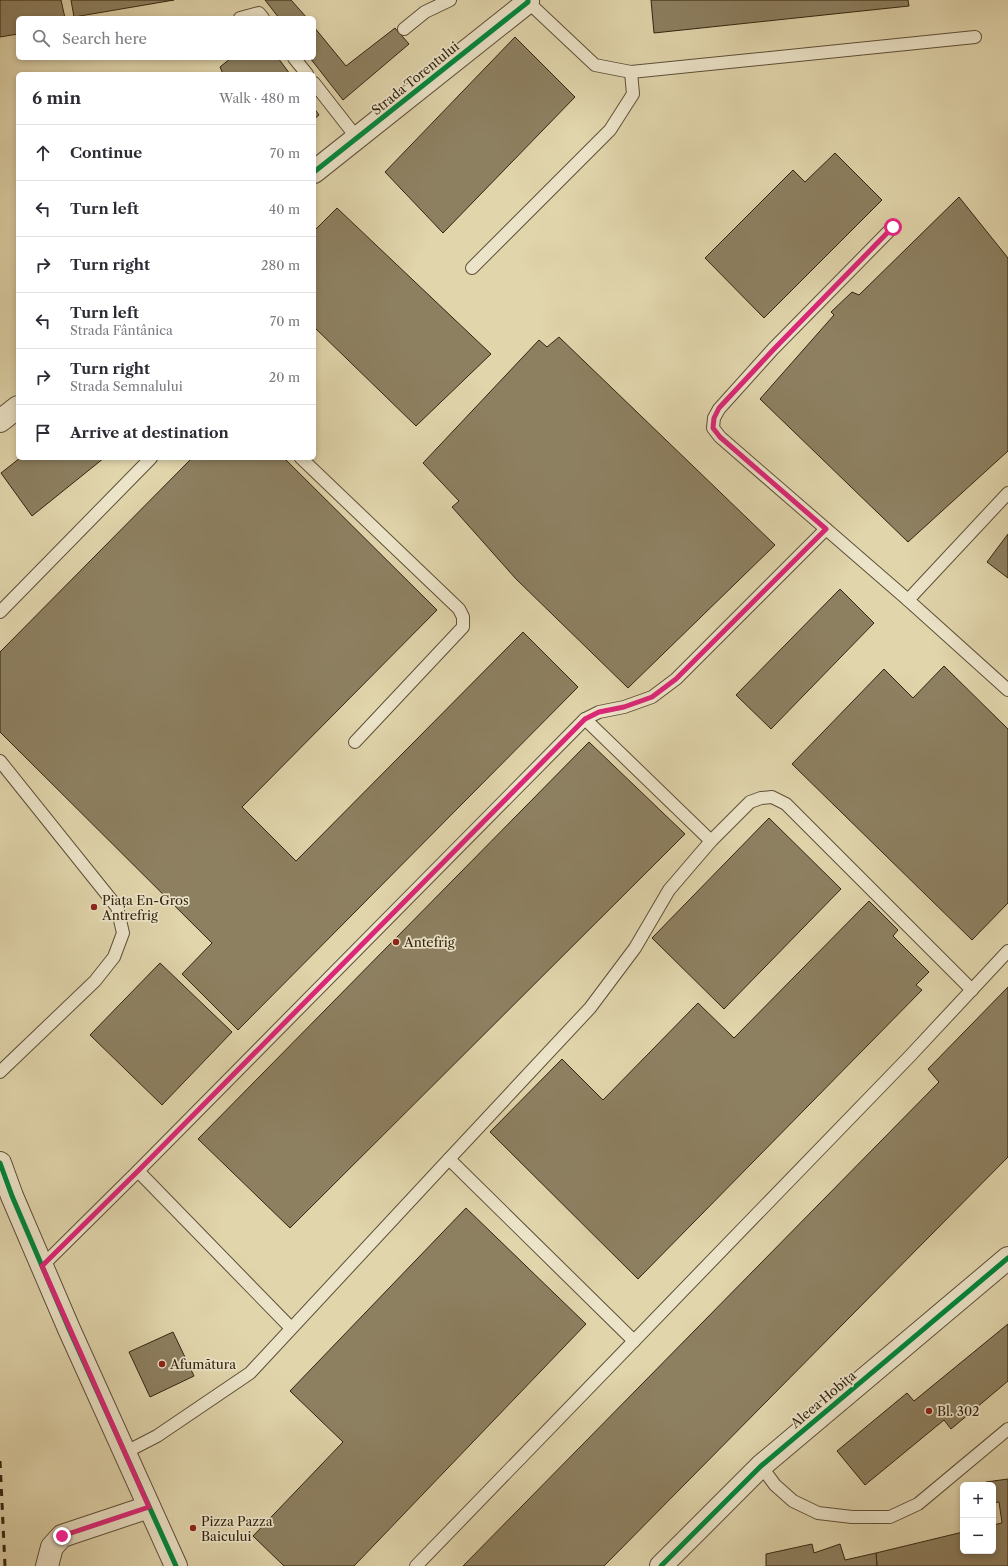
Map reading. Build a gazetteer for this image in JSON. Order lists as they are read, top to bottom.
{
  "streets": {
    "street": ["Strada Torentului", "Aleea Hobița"]
  },
  "places": [
    "Piața En-Gros Antrefrig",
    "Antefrig",
    "Afumătura",
    "Bl. 302",
    "Pizza Pazza Baicului"
  ],
  "page": {
    "search": "Search here",
    "heading": ["6 min", "Walk · 480 m"],
    "list": [
      ["Continue", "70 m"],
      ["Turn left", "40 m"],
      ["Turn right", "280 m"],
      ["Turn left", "Strada Fântânica", "70 m"],
      ["Turn right", "Strada Semnalului", "20 m"],
      "Arrive at destination"
    ],
    "map_buttons": ["+", "−"]
  }
}
